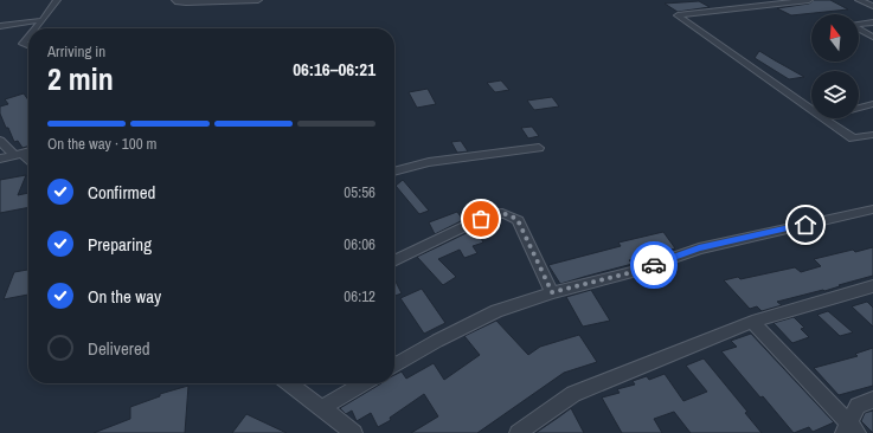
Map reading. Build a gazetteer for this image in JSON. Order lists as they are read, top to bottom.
{
  "north": "top",
  "page": {
    "heading": ["2 min", "Arriving in", "06:16–06:21"],
    "bar": "On the way · 100 m",
    "list": [
      ["Confirmed", "05:56"],
      ["Preparing", "06:06"],
      ["On the way", "06:12"],
      "Delivered"
    ]
  }
}
